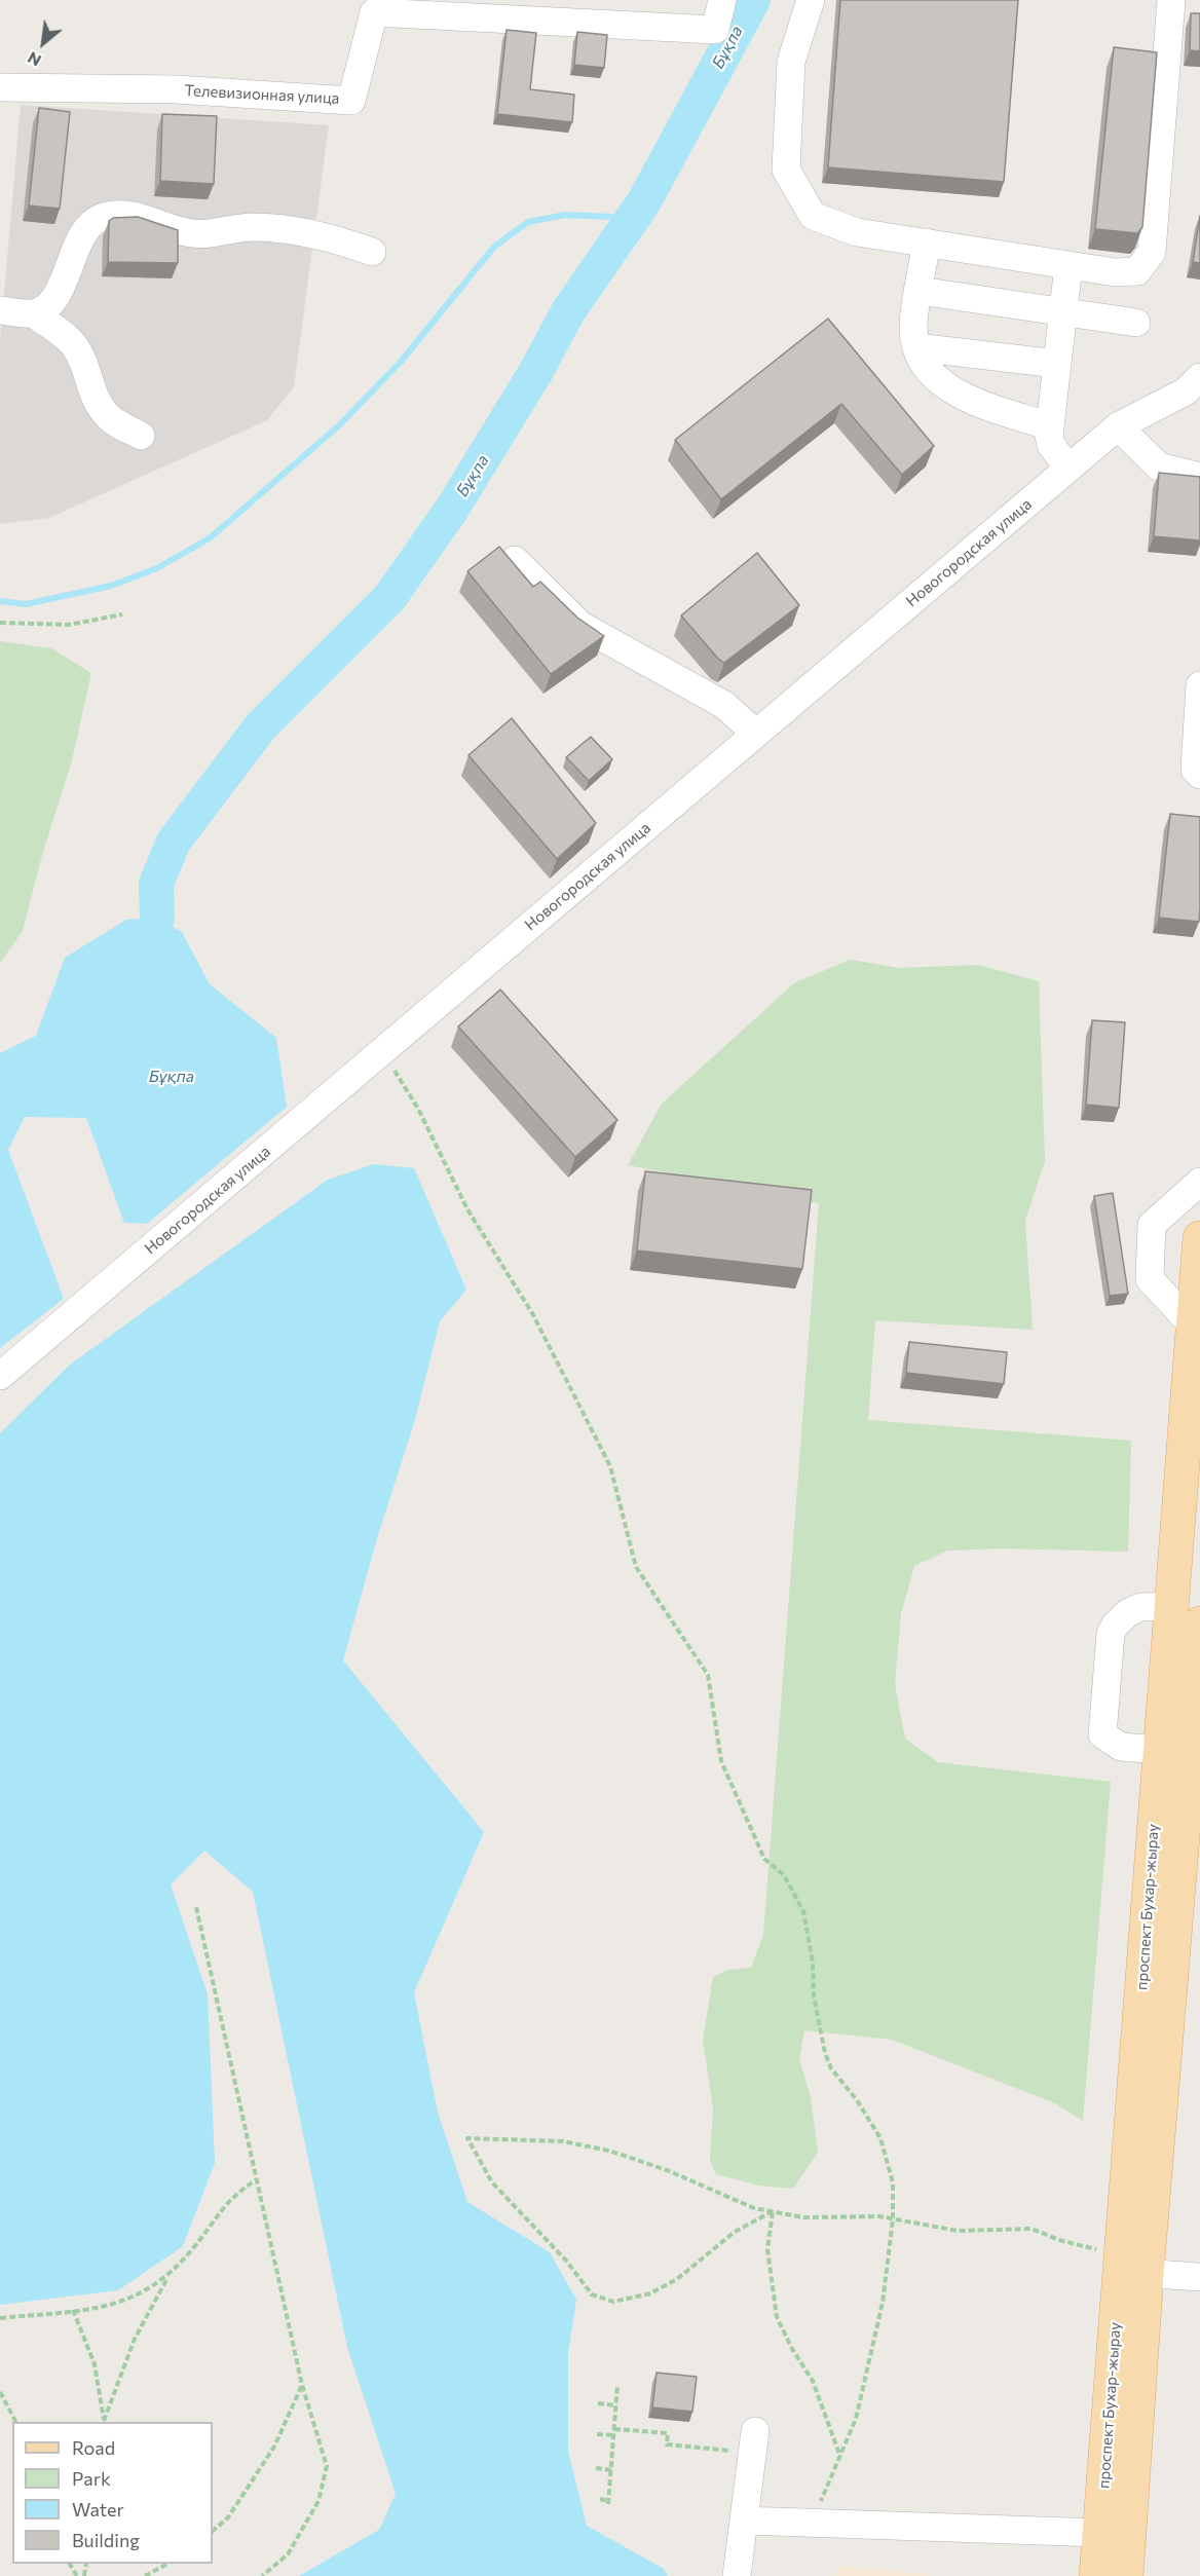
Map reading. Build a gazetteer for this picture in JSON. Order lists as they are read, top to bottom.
{
  "streets": {
    "main road": ["проспект Бухар-жырау"],
    "street": ["Телевизионная улица", "Новогородская улица"]
  },
  "water": ["Бұқпа"],
  "legend": [
    "Road",
    "Park",
    "Water",
    "Building"
  ],
  "north": "bottom left"
}
